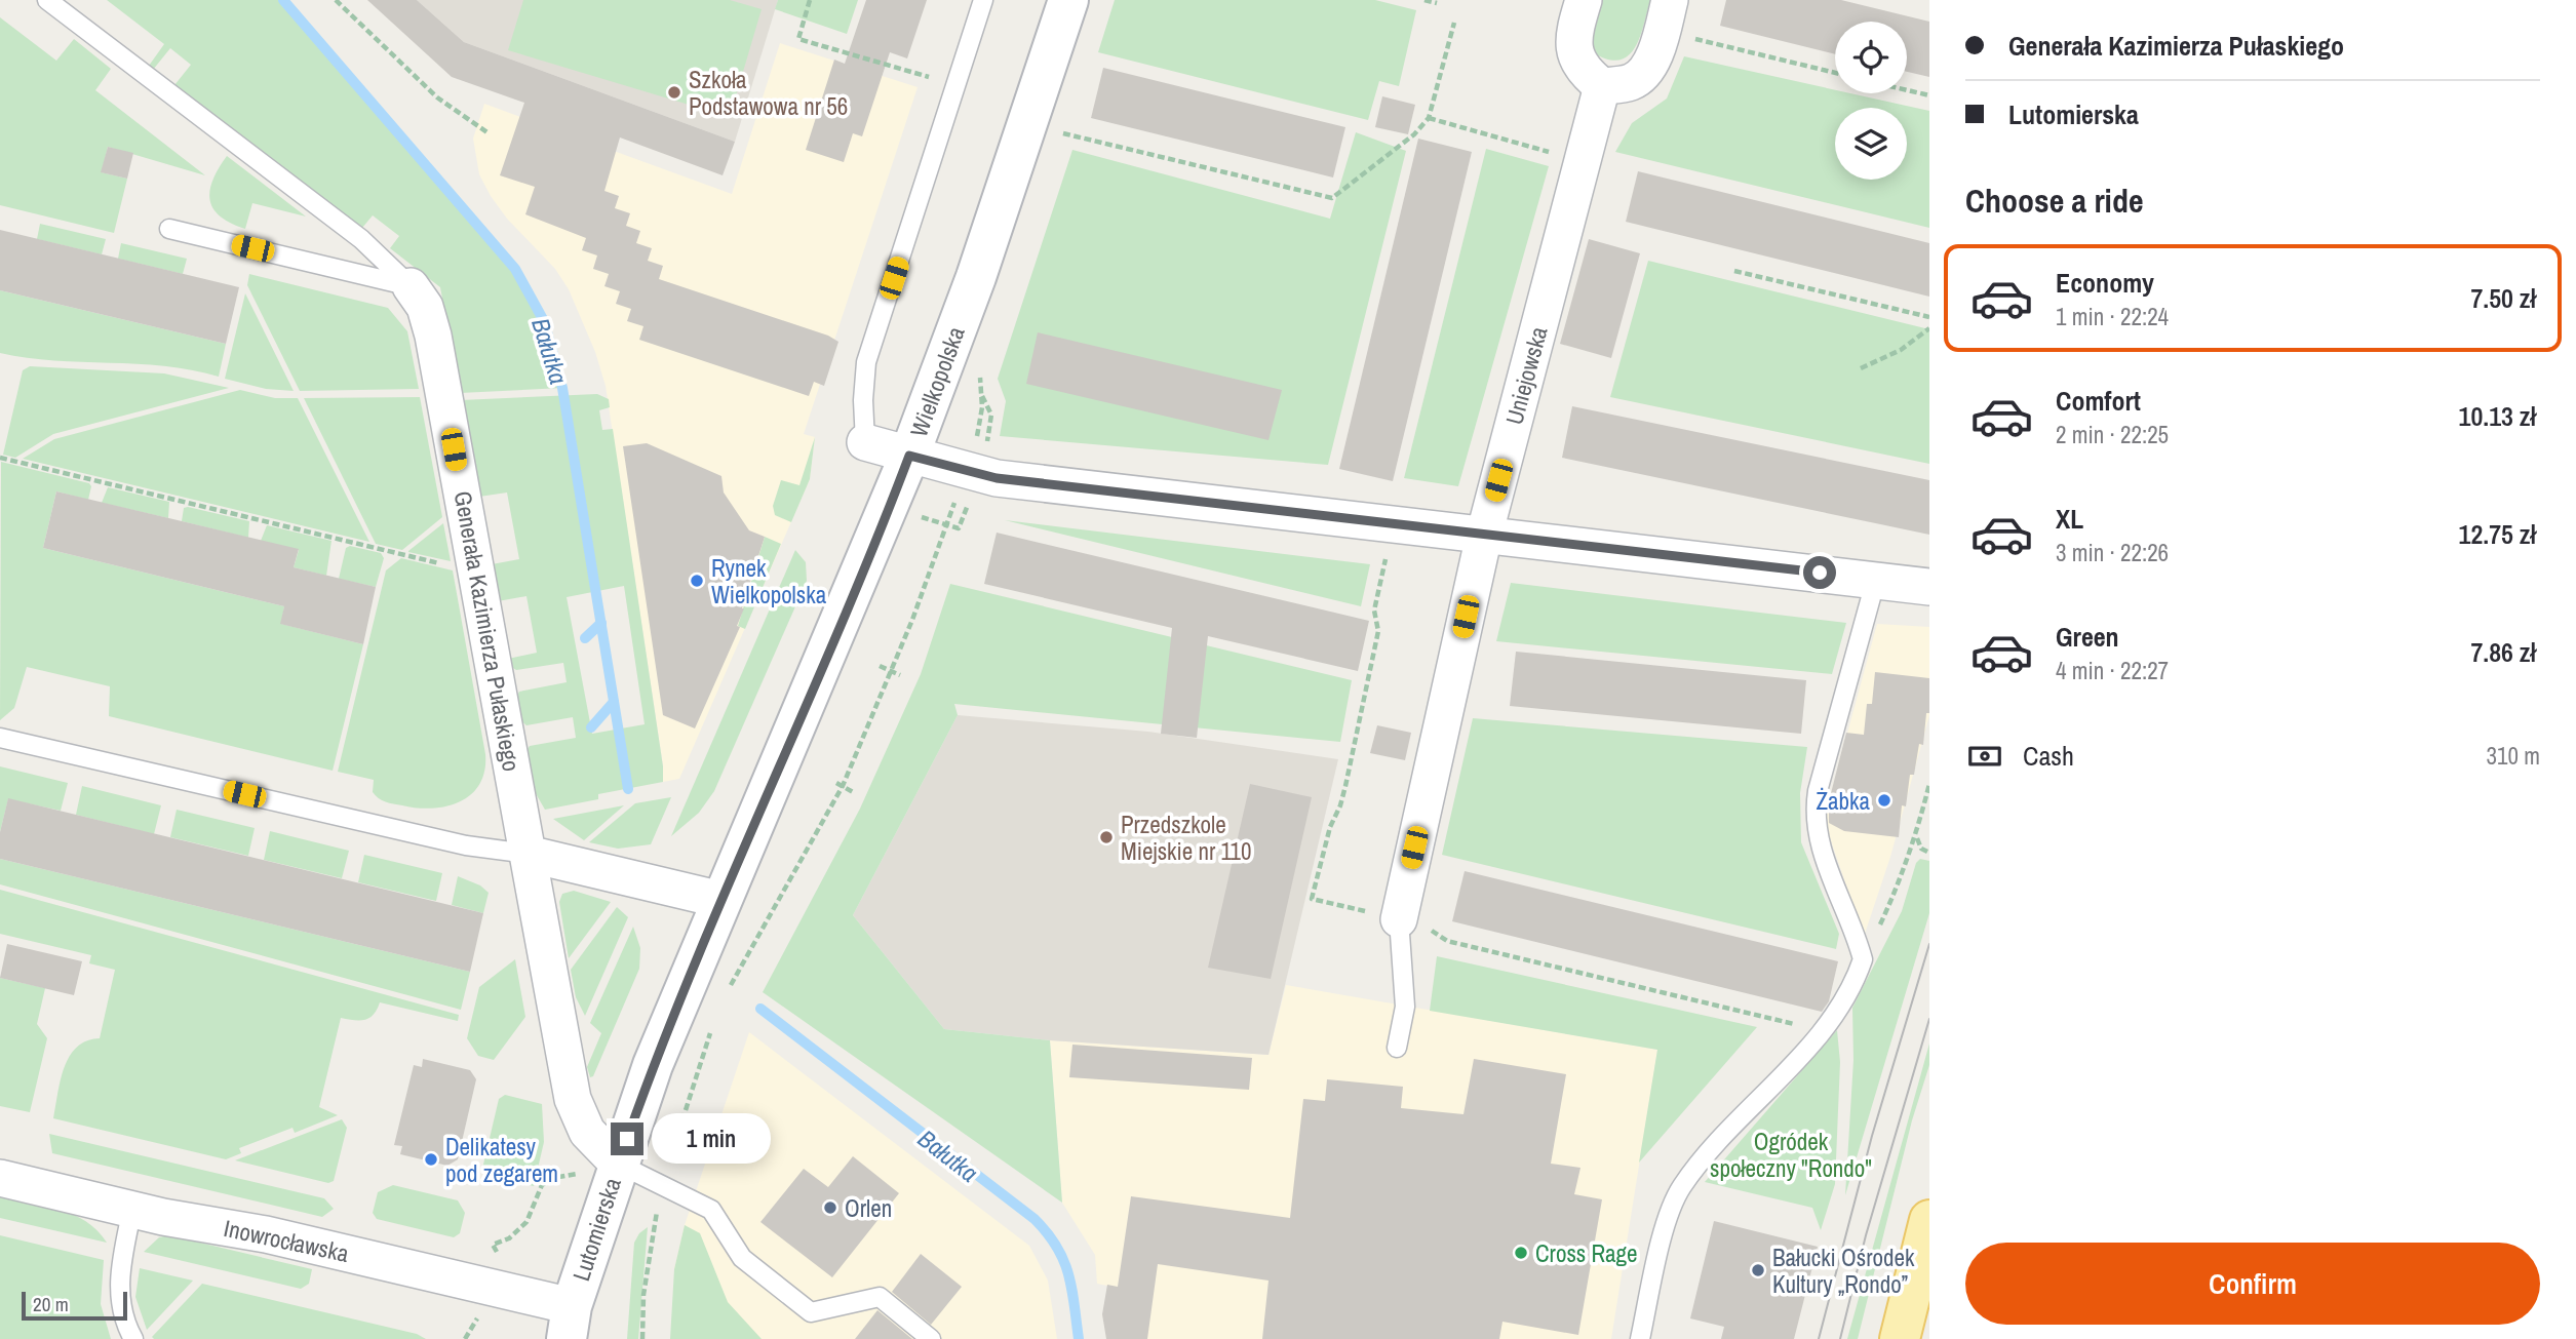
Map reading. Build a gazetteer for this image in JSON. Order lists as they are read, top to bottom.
{
  "streets": {
    "street": [
      "Uniejowska",
      "Wielkopolska",
      "Generała Kazimierza Pułaskiego",
      "Lutomierska",
      "Inowrocławska"
    ]
  },
  "crossings": [
    ["Wielkopolska", "Lutomierska"],
    ["Generała Kazimierza Pułaskiego", "Lutomierska"],
    ["Lutomierska", "Inowrocławska"]
  ],
  "water": ["Bałutka"],
  "parks": ["Ogródek społeczny \"Rondo\""],
  "places": [
    "Szkoła Podstawowa nr 56",
    "Rynek Wielkopolska",
    "Żabka",
    "Przedszkole Miejskie nr 110",
    "Delikatesy pod zegarem",
    "Orlen",
    "Cross Rage",
    "Bałucki Ośrodek Kultury „Rondo”"
  ],
  "scale_bar": "20 m",
  "page": {
    "banner": ["Generała Kazimierza Pułaskiego", "Lutomierska"],
    "heading": "Choose a ride",
    "list": [
      {
        "name": "Economy",
        "note": "1 min · 22:24",
        "value": "7.50 zł"
      },
      {
        "name": "Comfort",
        "note": "2 min · 22:25",
        "value": "10.13 zł"
      },
      {
        "name": "XL",
        "note": "3 min · 22:26",
        "value": "12.75 zł"
      },
      {
        "name": "Green",
        "note": "4 min · 22:27",
        "value": "7.86 zł"
      }
    ],
    "pay": ["Cash", "310 m"],
    "bubble": "1 min",
    "buttons": "Confirm",
    "scale": "20 m"
  }
}
